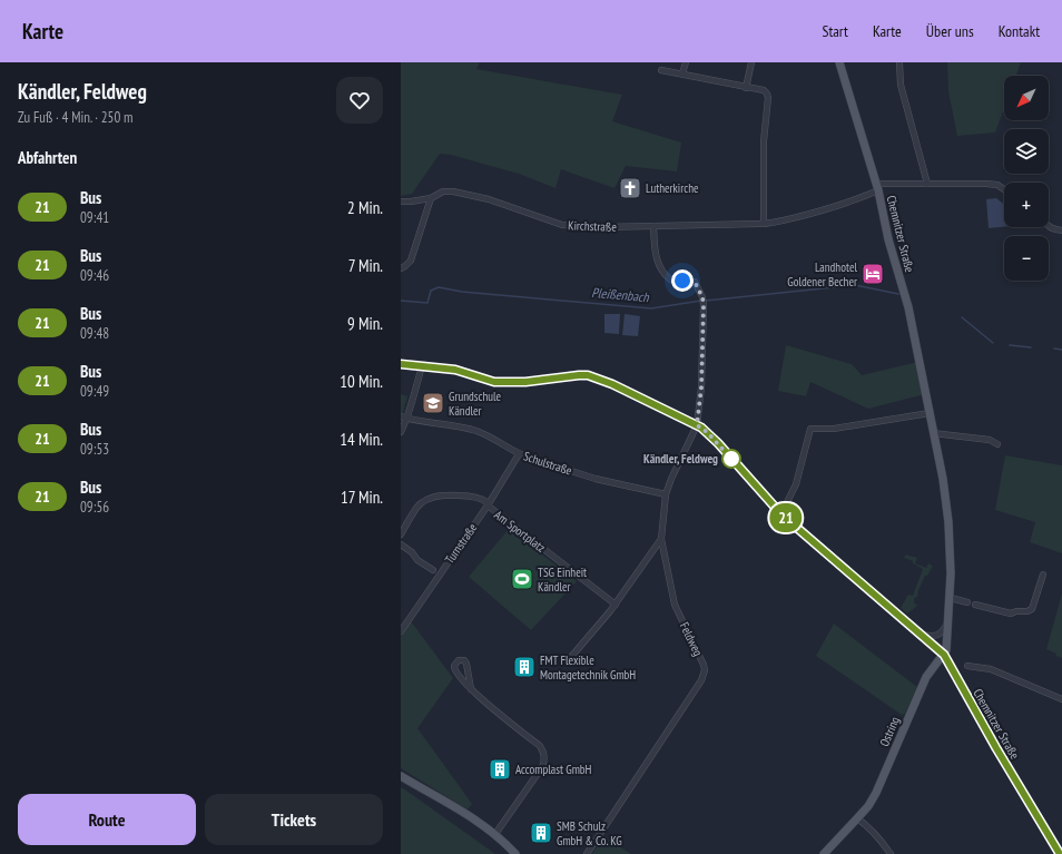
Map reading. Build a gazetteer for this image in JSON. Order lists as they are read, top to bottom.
{
  "streets": {
    "main road": ["Chemnitzer Straße", "Ostring"],
    "street": [
      "Kirchstraße",
      "Schulstraße",
      "Am Sportplatz",
      "Turnstraße",
      "Feldweg"
    ]
  },
  "crossings": [
    ["Kirchstraße", "Chemnitzer Straße"],
    ["Kirchstraße", "Feldweg"],
    ["Chemnitzer Straße", "Ostring"],
    ["Schulstraße", "Turnstraße"],
    ["Schulstraße", "Feldweg"],
    ["Am Sportplatz", "Turnstraße"]
  ],
  "water": ["Pleißenbach"],
  "places": {
    "church": ["Lutherkirche"],
    "hotel": ["Landhotel Goldener Becher"],
    "school or university": ["Grundschule Kändler"],
    "other": ["Kändler, Feldweg"],
    "sports": ["TSG Einheit Kändler"],
    "building": ["FMT Flexible Montagetechnik GmbH", "Accomplast GmbH", "SMB Schulz GmbH & Co. KG"]
  },
  "lines": ["bus line 21"],
  "north": "bottom left",
  "page": {
    "header": "Karte",
    "nav": [
      "Start",
      "Karte",
      "Über uns",
      "Kontakt"
    ],
    "heading": [
      ["Kändler, Feldweg", "Zu Fuß · 4 Min. · 250 m"],
      "Abfahrten"
    ],
    "on_map": "21",
    "map_buttons": ["+", "−"],
    "list": [
      {
        "mark": "21",
        "name": "Bus",
        "note": "09:41",
        "value": "2 Min."
      },
      {
        "mark": "21",
        "name": "Bus",
        "note": "09:46",
        "value": "7 Min."
      },
      {
        "mark": "21",
        "name": "Bus",
        "note": "09:48",
        "value": "9 Min."
      },
      {
        "mark": "21",
        "name": "Bus",
        "note": "09:49",
        "value": "10 Min."
      },
      {
        "mark": "21",
        "name": "Bus",
        "note": "09:53",
        "value": "14 Min."
      },
      {
        "mark": "21",
        "name": "Bus",
        "note": "09:56",
        "value": "17 Min."
      }
    ],
    "buttons": ["Route", "Tickets"]
  }
}
